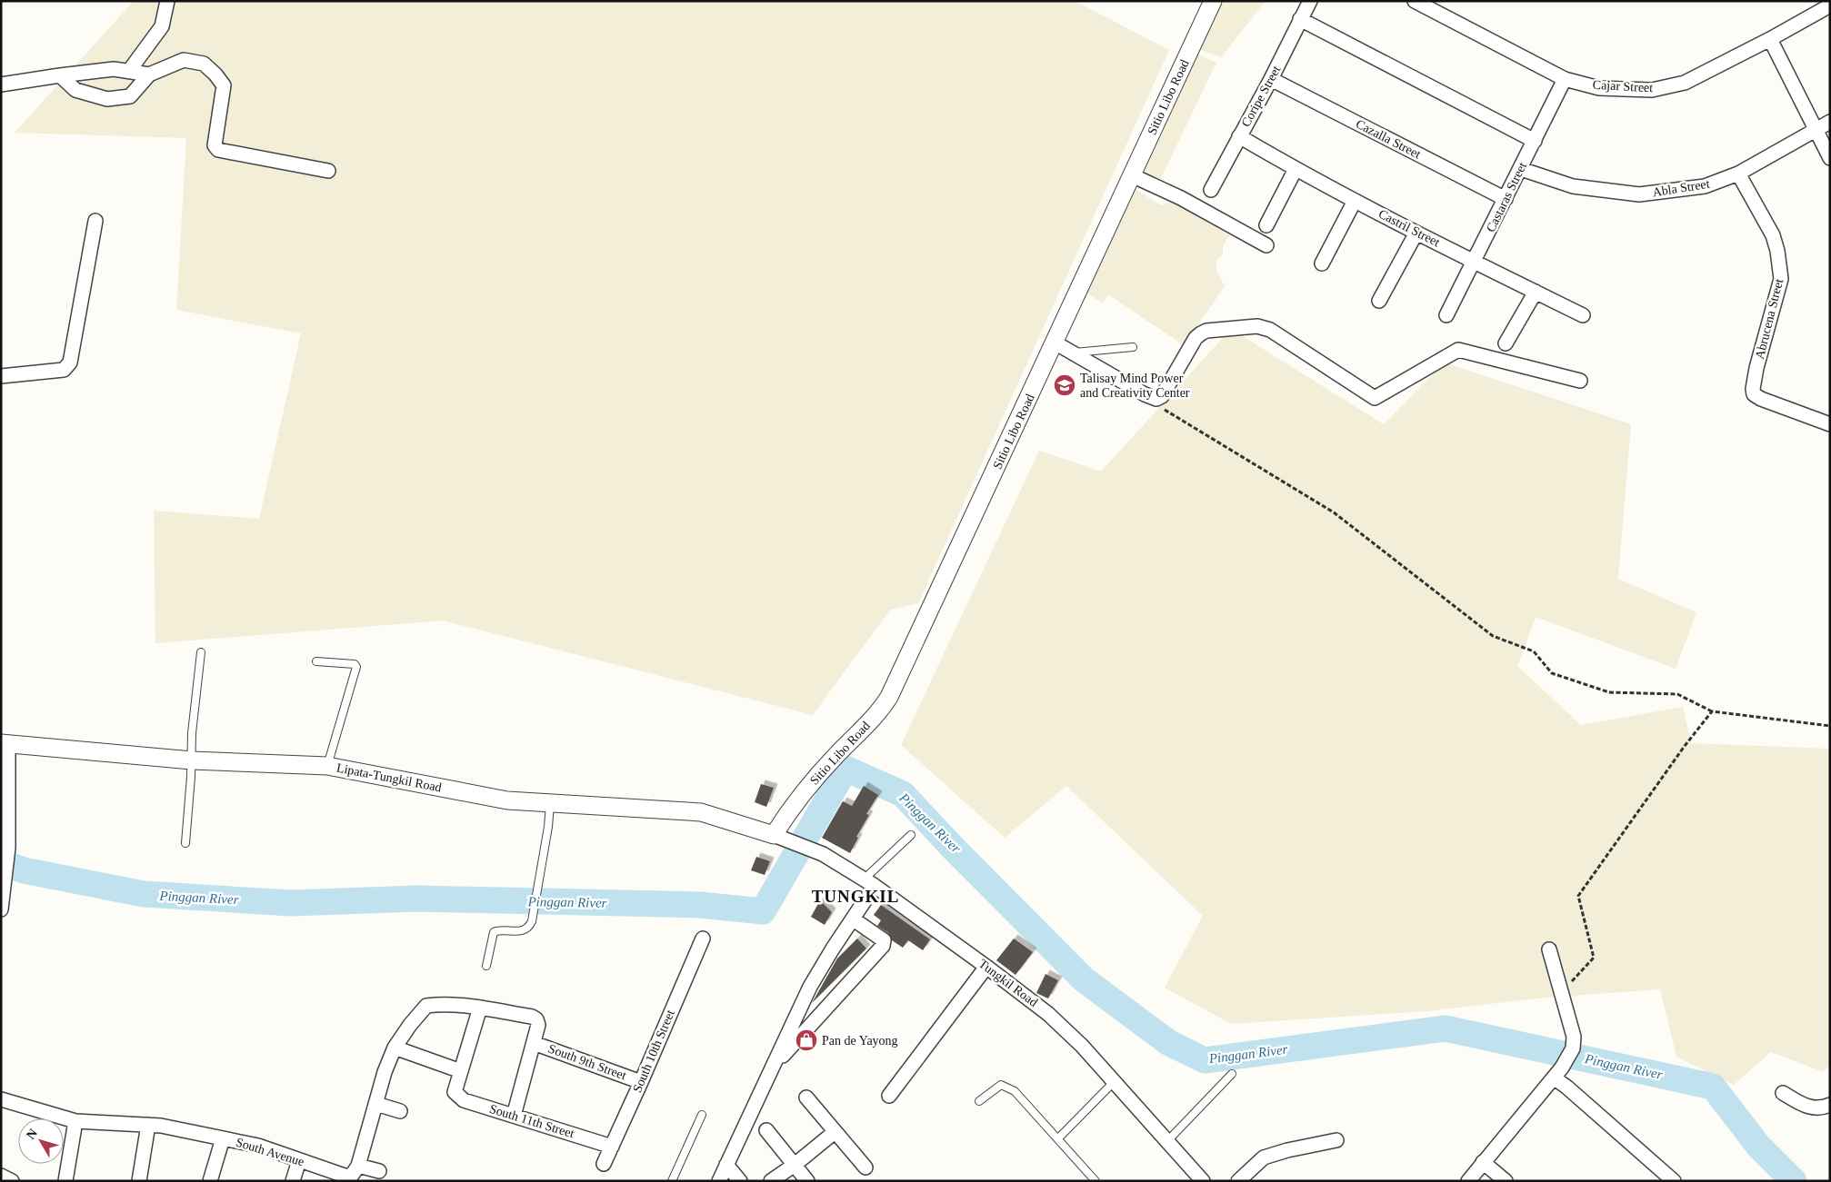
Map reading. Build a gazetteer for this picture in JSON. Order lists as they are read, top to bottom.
{
  "streets": {
    "street": [
      "Cajar Street",
      "Coripe Street",
      "Sitio Libo Road",
      "Cazalla Street",
      "Abla Street",
      "Castaras Street",
      "Castril Street",
      "Abrucena Street",
      "Lipata-Tungkil Road",
      "Tungkil Road",
      "South 10th Street",
      "South 9th Street",
      "South 11th Street",
      "South Avenue"
    ]
  },
  "crossings": [
    ["Cajar Street", "Castaras Street"],
    ["Coripe Street", "Cazalla Street"],
    ["Coripe Street", "Castril Street"],
    ["Sitio Libo Road", "Lipata-Tungkil Road"],
    ["Sitio Libo Road", "Tungkil Road"],
    ["Cazalla Street", "Castaras Street"],
    ["Abla Street", "Castaras Street"],
    ["Abla Street", "Abrucena Street"],
    ["Castaras Street", "Castril Street"],
    ["Lipata-Tungkil Road", "Tungkil Road"],
    ["South 10th Street", "South 9th Street"],
    ["South 10th Street", "South 11th Street"]
  ],
  "districts": ["TUNGKIL"],
  "water": ["Pinggan River"],
  "places": {
    "school or university": ["Talisay Mind Power and Creativity Center"],
    "shop": ["Pan de Yayong"]
  },
  "north": "top left"
}
